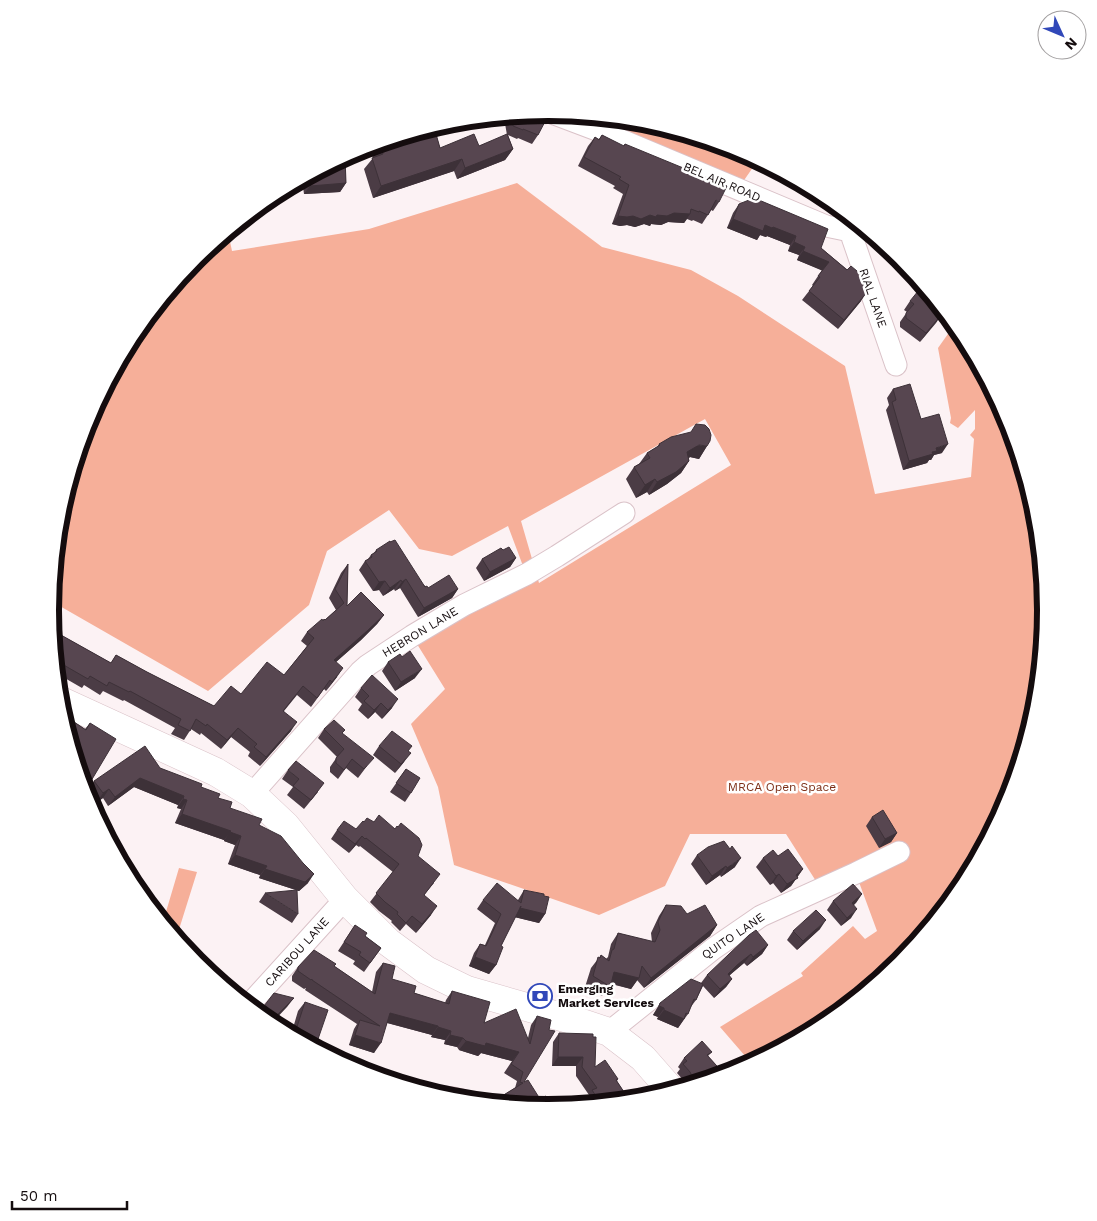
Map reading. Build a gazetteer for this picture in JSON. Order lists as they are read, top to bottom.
{
  "streets": {
    "street": [
      "BEL AIR ROAD",
      "RIAL LANE",
      "HEBRON LANE",
      "QUITO LANE",
      "CARIBOU LANE"
    ]
  },
  "crossings": [
    ["BEL AIR ROAD", "RIAL LANE"]
  ],
  "parks": ["MRCA Open Space"],
  "places": {
    "bank": ["Emerging Market Services"]
  },
  "scale_bar": "50 m",
  "north": "bottom right"
}
